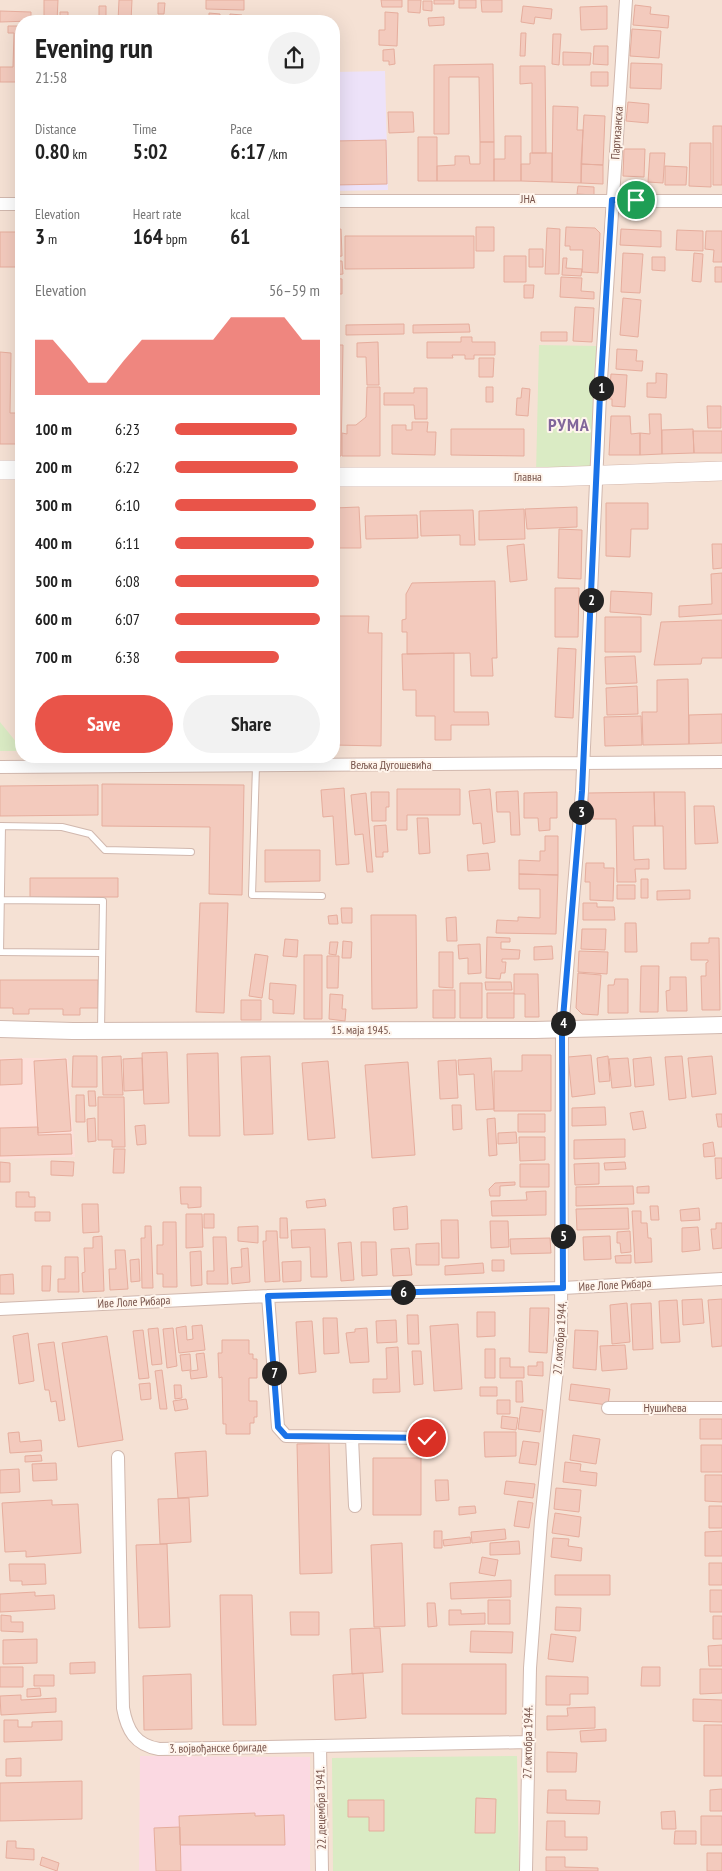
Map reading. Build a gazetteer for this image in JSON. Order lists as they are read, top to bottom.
{
  "streets": {
    "main road": ["Главна"],
    "street": [
      "Партизанска",
      "ЈНА",
      "Вељка Дугошевића",
      "15. маја 1945.",
      "Иве Лоле Рибара",
      "27. октобра 1944.",
      "Нушићева",
      "3. војвођанске бригаде",
      "22. децембра 1941."
    ]
  },
  "crossings": [
    ["Партизанска", "ЈНА"],
    ["Партизанска", "Главна"],
    ["Партизанска", "27. октобра 1944."],
    ["Главна", "27. октобра 1944."],
    ["Вељка Дугошевића", "27. октобра 1944."],
    ["15. маја 1945.", "27. октобра 1944."],
    ["Иве Лоле Рибара", "27. октобра 1944."],
    ["27. октобра 1944.", "3. војвођанске бригаде"],
    ["3. војвођанске бригаде", "22. децембра 1941."]
  ],
  "districts": ["РУМА"],
  "page": {
    "heading": ["Evening run", "21:58"],
    "stats": [
      ["Distance", "0.80 km"],
      ["Time", "5:02"],
      ["Pace", "6:17 /km"],
      ["Elevation", "3 m"],
      ["Heart rate", "164 bpm"],
      ["kcal", "61"]
    ],
    "chart": ["Elevation", "56–59 m"],
    "pins": [
      "1",
      "2",
      "3",
      "4",
      "5",
      "6",
      "7"
    ],
    "list": [
      {
        "name": "100 m",
        "note": "6:23"
      },
      {
        "name": "200 m",
        "note": "6:22"
      },
      {
        "name": "300 m",
        "note": "6:10"
      },
      {
        "name": "400 m",
        "note": "6:11"
      },
      {
        "name": "500 m",
        "note": "6:08"
      },
      {
        "name": "600 m",
        "note": "6:07"
      },
      {
        "name": "700 m",
        "note": "6:38"
      }
    ],
    "buttons": ["Save", "Share"]
  }
}
